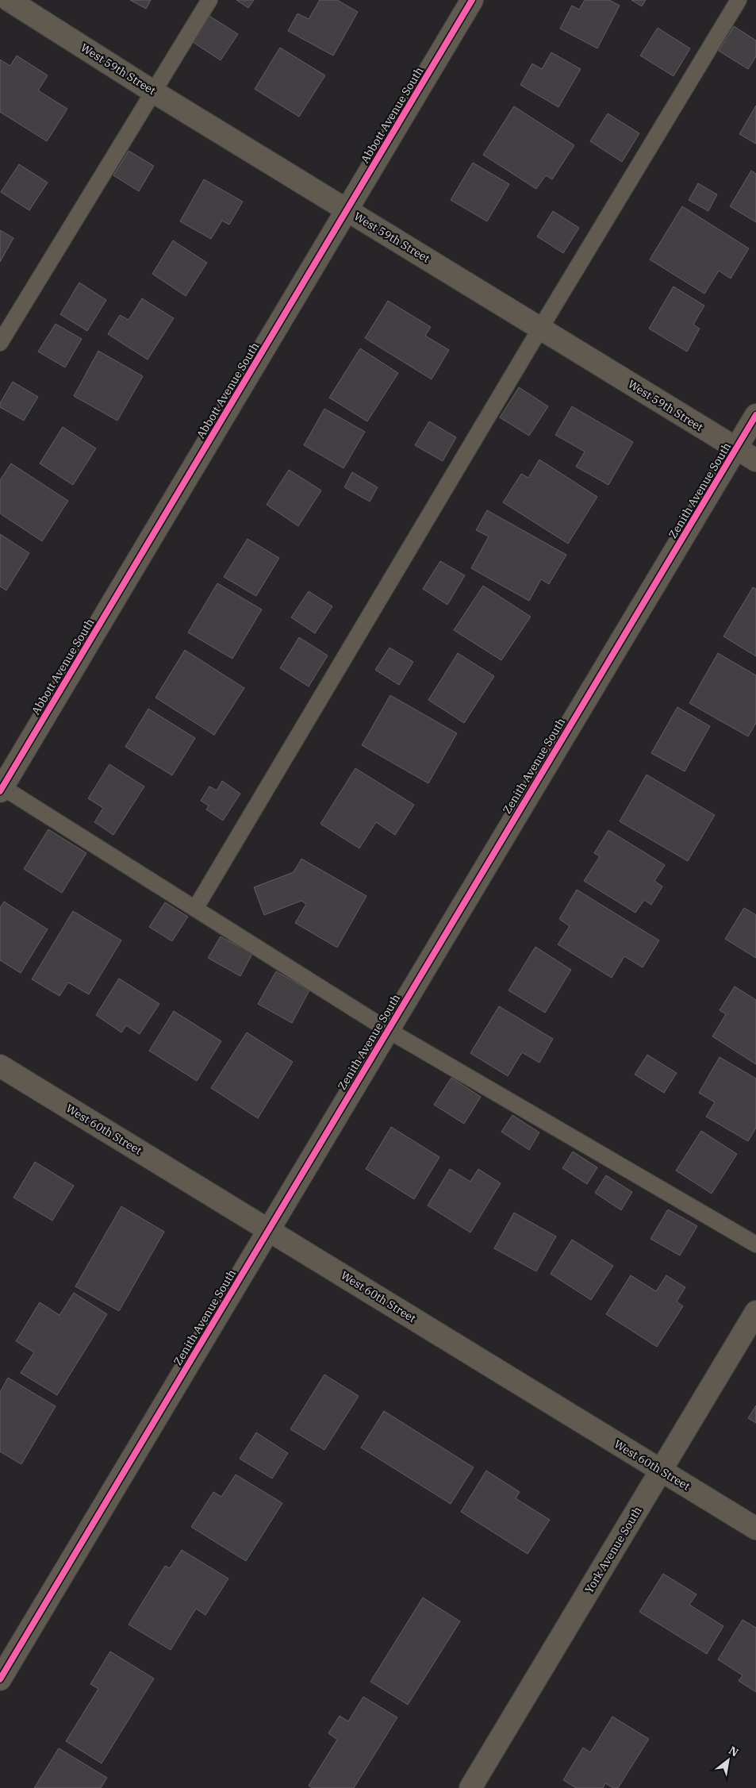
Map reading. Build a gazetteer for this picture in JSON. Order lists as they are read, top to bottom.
{
  "streets": {
    "street": [
      "West 59th Street",
      "Abbott Avenue South",
      "Zenith Avenue South",
      "West 60th Street",
      "York Avenue South"
    ]
  },
  "crossings": [
    ["West 59th Street", "Abbott Avenue South"],
    ["West 59th Street", "Zenith Avenue South"],
    ["Zenith Avenue South", "West 60th Street"],
    ["West 60th Street", "York Avenue South"]
  ],
  "north": "top right"
}
